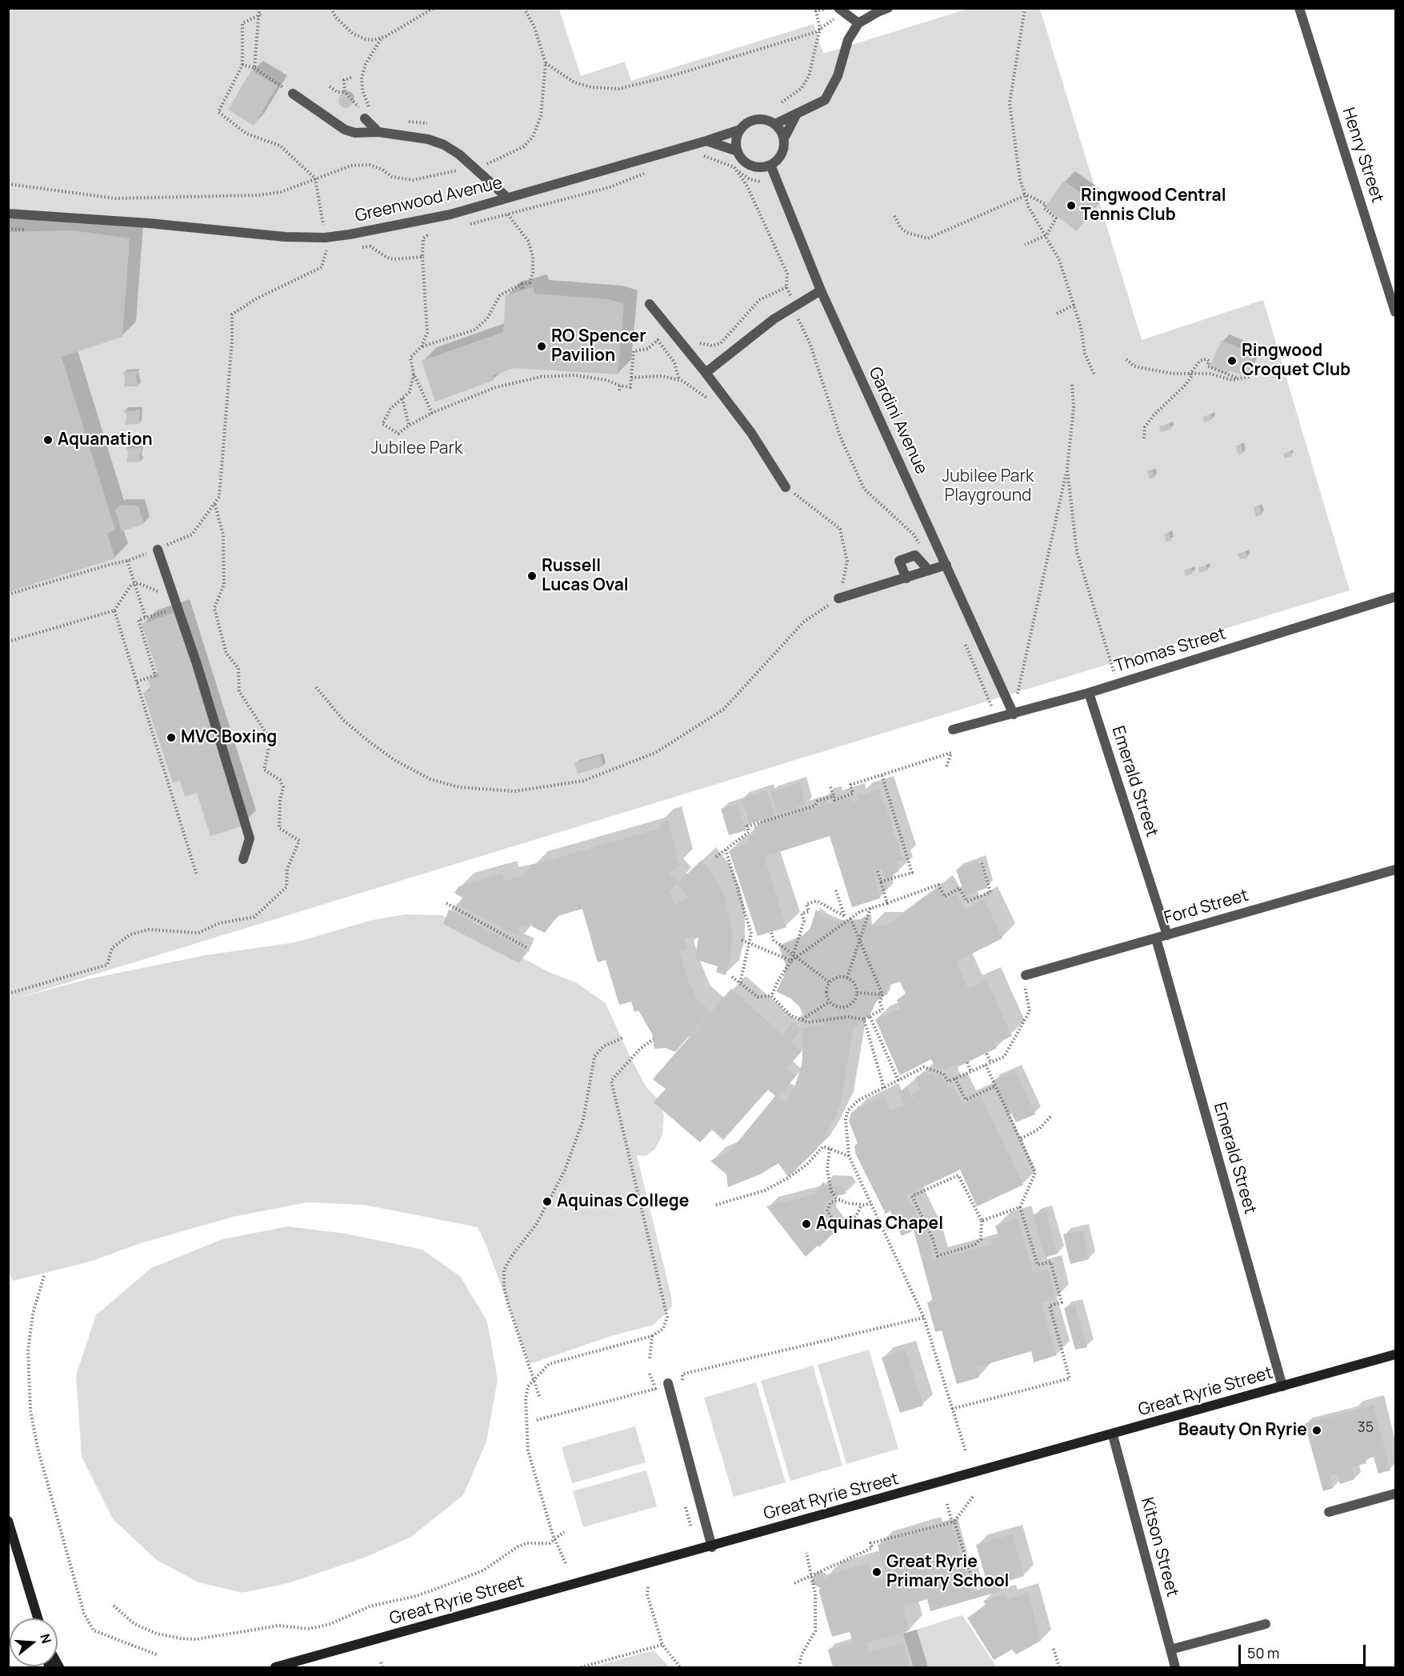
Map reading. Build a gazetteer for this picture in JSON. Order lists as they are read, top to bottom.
{
  "streets": {
    "main road": ["Great Ryrie Street"],
    "street": [
      "Henry Street",
      "Greenwood Avenue",
      "Gardini Avenue",
      "Thomas Street",
      "Emerald Street",
      "Ford Street",
      "Kitson Street"
    ]
  },
  "crossings": [
    ["Greenwood Avenue", "Gardini Avenue"],
    ["Gardini Avenue", "Thomas Street"],
    ["Thomas Street", "Emerald Street"],
    ["Emerald Street", "Ford Street"],
    ["Emerald Street", "Great Ryrie Street"],
    ["Great Ryrie Street", "Kitson Street"]
  ],
  "parks": ["Jubilee Park", "Jubilee Park Playground"],
  "places": [
    "Ringwood Central Tennis Club",
    "RO Spencer Pavilion",
    "Ringwood Croquet Club",
    "Aquanation",
    "Russell Lucas Oval",
    "MVC Boxing",
    "Aquinas College",
    "Aquinas Chapel",
    "Beauty On Ryrie",
    "Great Ryrie Primary School"
  ],
  "house_numbers": ["35"],
  "scale_bar": "50 m",
  "north": "right"
}
